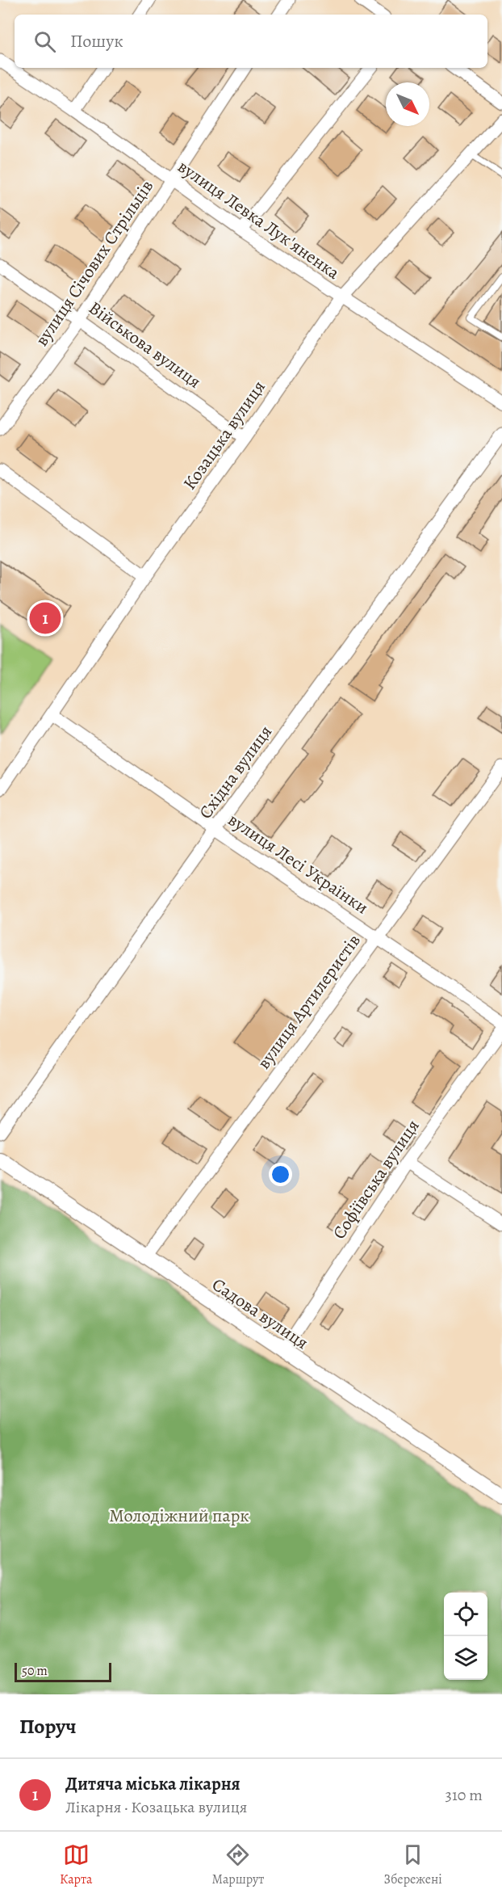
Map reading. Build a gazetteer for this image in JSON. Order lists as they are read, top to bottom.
{
  "streets": {
    "street": [
      "вулиця Левка Лук'яненка",
      "вулиця Січових Стрільців",
      "Військова вулиця",
      "Козацька вулиця",
      "Східна вулиця",
      "вулиця Лесі Українки",
      "вулиця Артилеристів",
      "Софіївська вулиця",
      "Садова вулиця"
    ]
  },
  "crossings": [
    ["вулиця Левка Лук'яненка", "вулиця Січових Стрільців"],
    ["вулиця Левка Лук'яненка", "Козацька вулиця"],
    ["вулиця Січових Стрільців", "Військова вулиця"],
    ["Військова вулиця", "Козацька вулиця"],
    ["Козацька вулиця", "вулиця Лесі Українки"],
    ["Східна вулиця", "вулиця Лесі Українки"],
    ["вулиця Лесі Українки", "вулиця Артилеристів"],
    ["вулиця Артилеристів", "Садова вулиця"],
    ["Софіївська вулиця", "Садова вулиця"]
  ],
  "parks": ["Молодіжний парк"],
  "scale_bar": "50 m",
  "north": "bottom right",
  "page": {
    "search": "Пошук",
    "pins": "1",
    "scale": "50 m",
    "heading": "Поруч",
    "list": [
      {
        "mark": "1",
        "name": "Дитяча міська лікарня",
        "note": "Лікарня · Козацька вулиця",
        "value": "310 m"
      }
    ],
    "nav": ["Карта", "Маршрут", "Збережені"]
  }
}
